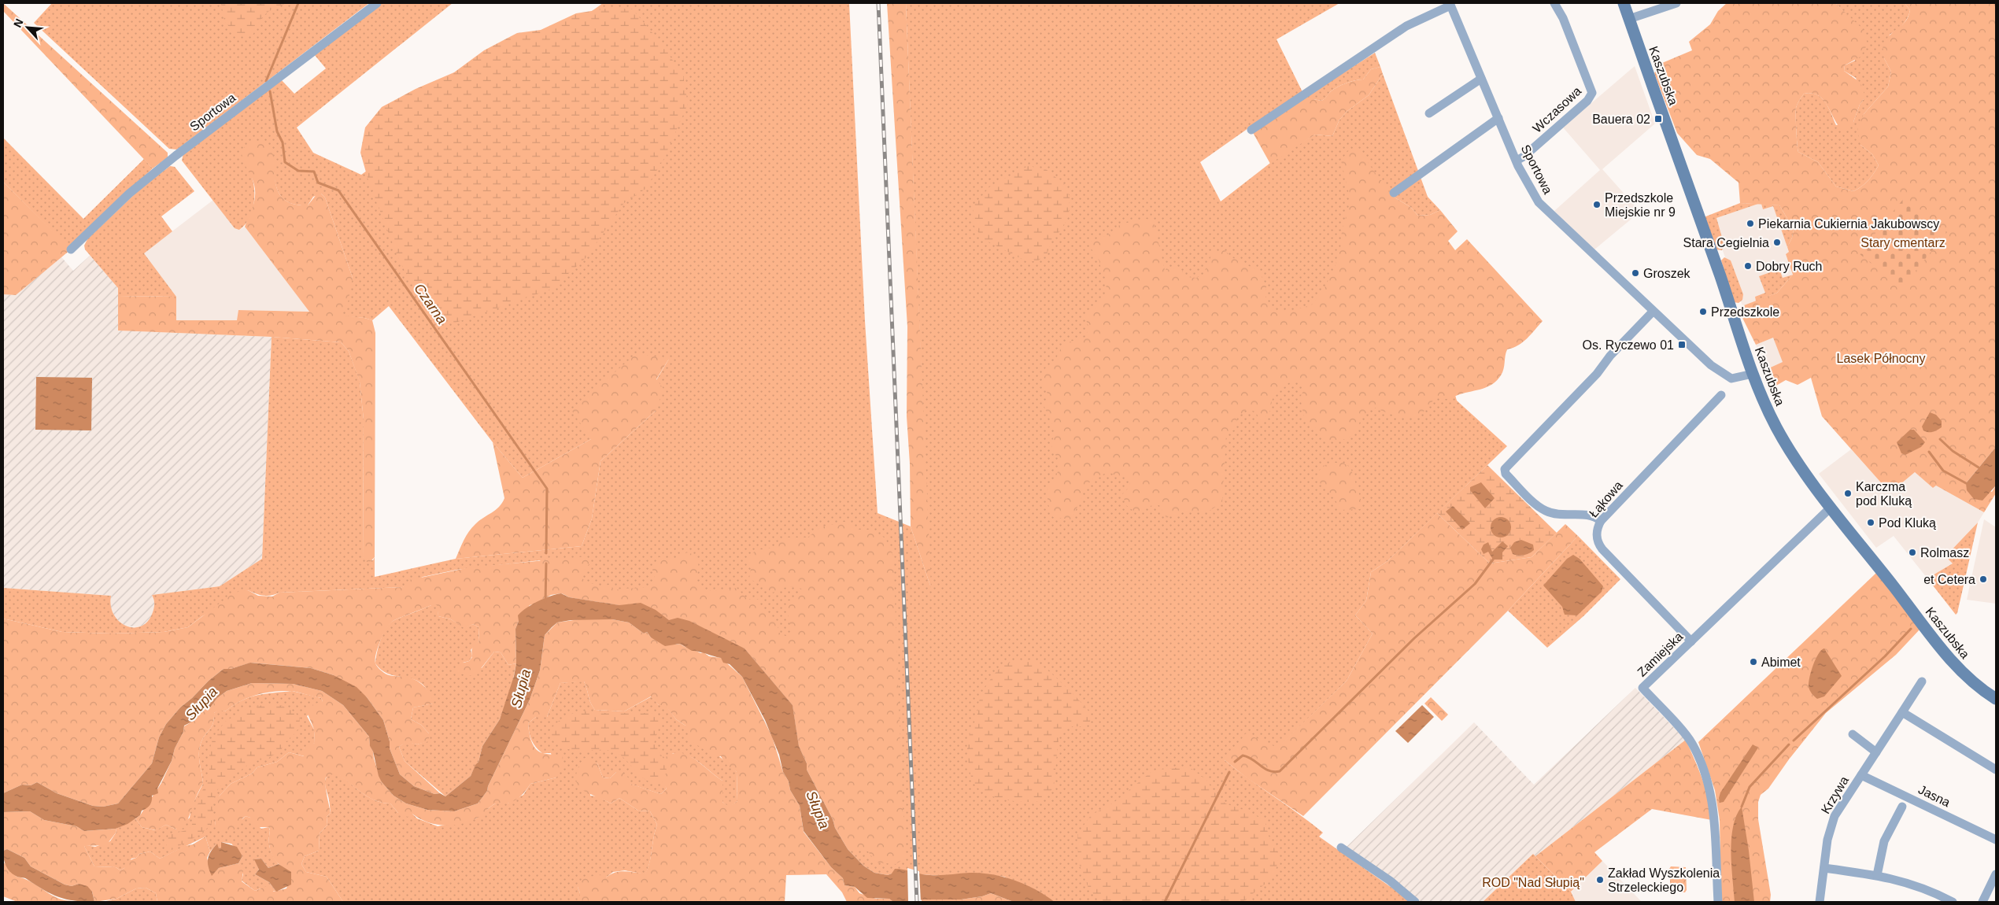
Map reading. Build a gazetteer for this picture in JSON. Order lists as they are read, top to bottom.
{
  "streets": {
    "main road": ["Kaszubska"],
    "street": [
      "Wczasowa",
      "Sportowa",
      "Łąkowa",
      "Zamiejska",
      "Krzywa",
      "Jasna"
    ]
  },
  "crossings": [
    ["Kaszubska", "Sportowa"],
    ["Kaszubska", "Zamiejska"],
    ["Wczasowa", "Sportowa"],
    ["Łąkowa", "Zamiejska"],
    ["Krzywa", "Jasna"]
  ],
  "water": ["Czarna", "Słupia"],
  "parks": ["Stary cmentarz", "Lasek Północny", "ROD \"Nad Słupią\""],
  "places": {
    "transit": ["Bauera 02", "Os. Ryczewo 01"],
    "other": [
      "Przedszkole Miejskie nr 9",
      "Piekarnia Cukiernia Jakubowscy",
      "Stara Cegielnia",
      "Dobry Ruch",
      "Groszek",
      "Przedszkole",
      "Karczma pod Kluką",
      "Pod Kluką",
      "Rolmasz",
      "et Cetera",
      "Abimet",
      "Zakład Wyszkolenia Strzeleckiego"
    ]
  },
  "north": "top left"
}
